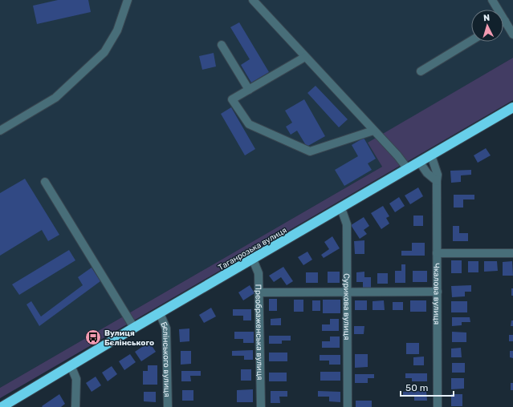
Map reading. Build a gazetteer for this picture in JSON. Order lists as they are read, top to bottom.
{
  "streets": {
    "highway": ["Таганрозька вулиця"],
    "street": [
      "Чкалова вулиця",
      "Сурикова вулиця",
      "Преображенська вулиця",
      "Бєлінського вулиця"
    ]
  },
  "crossings": [
    ["Таганрозька вулиця", "Чкалова вулиця"],
    ["Таганрозька вулиця", "Сурикова вулиця"],
    ["Таганрозька вулиця", "Преображенська вулиця"],
    ["Таганрозька вулиця", "Бєлінського вулиця"]
  ],
  "places": {
    "bus stop": ["Вулиця Бєлінського"]
  },
  "scale_bar": "50 m",
  "north": "top"
}
